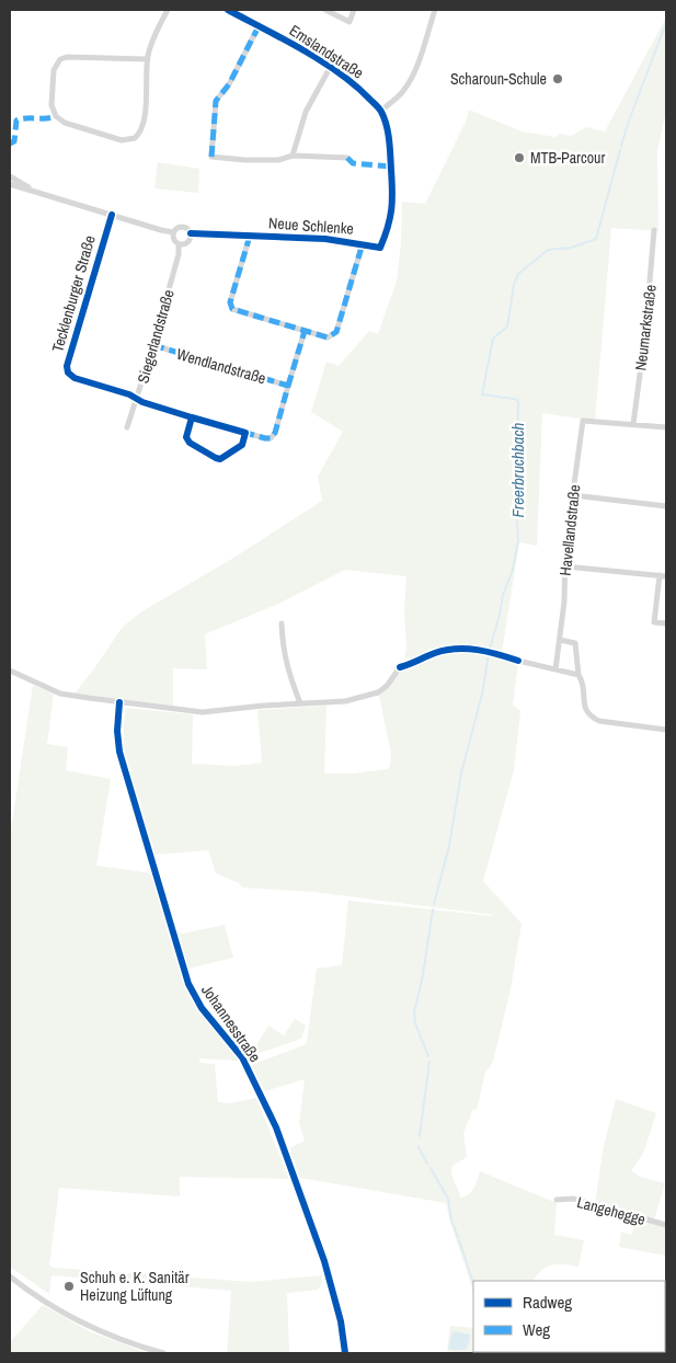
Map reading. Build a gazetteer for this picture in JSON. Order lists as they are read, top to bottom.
{
  "streets": {
    "street": [
      "Emslandstraße",
      "Neue Schlenke",
      "Tecklenburger Straße",
      "Neumarkstraße",
      "Siegerlandstraße",
      "Wendlandstraße",
      "Havellandstraße",
      "Johannesstraße",
      "Langehegge"
    ]
  },
  "crossings": [
    ["Emslandstraße", "Neue Schlenke"],
    ["Neue Schlenke", "Siegerlandstraße"],
    ["Tecklenburger Straße", "Siegerlandstraße"],
    ["Neumarkstraße", "Havellandstraße"],
    ["Siegerlandstraße", "Wendlandstraße"]
  ],
  "water": ["Freerbruchbach"],
  "places": ["Scharoun-Schule", "MTB-Parcour", "Schuh e. K. Sanitär Heizung Lüftung"],
  "legend": ["Radweg", "Weg"]
}
